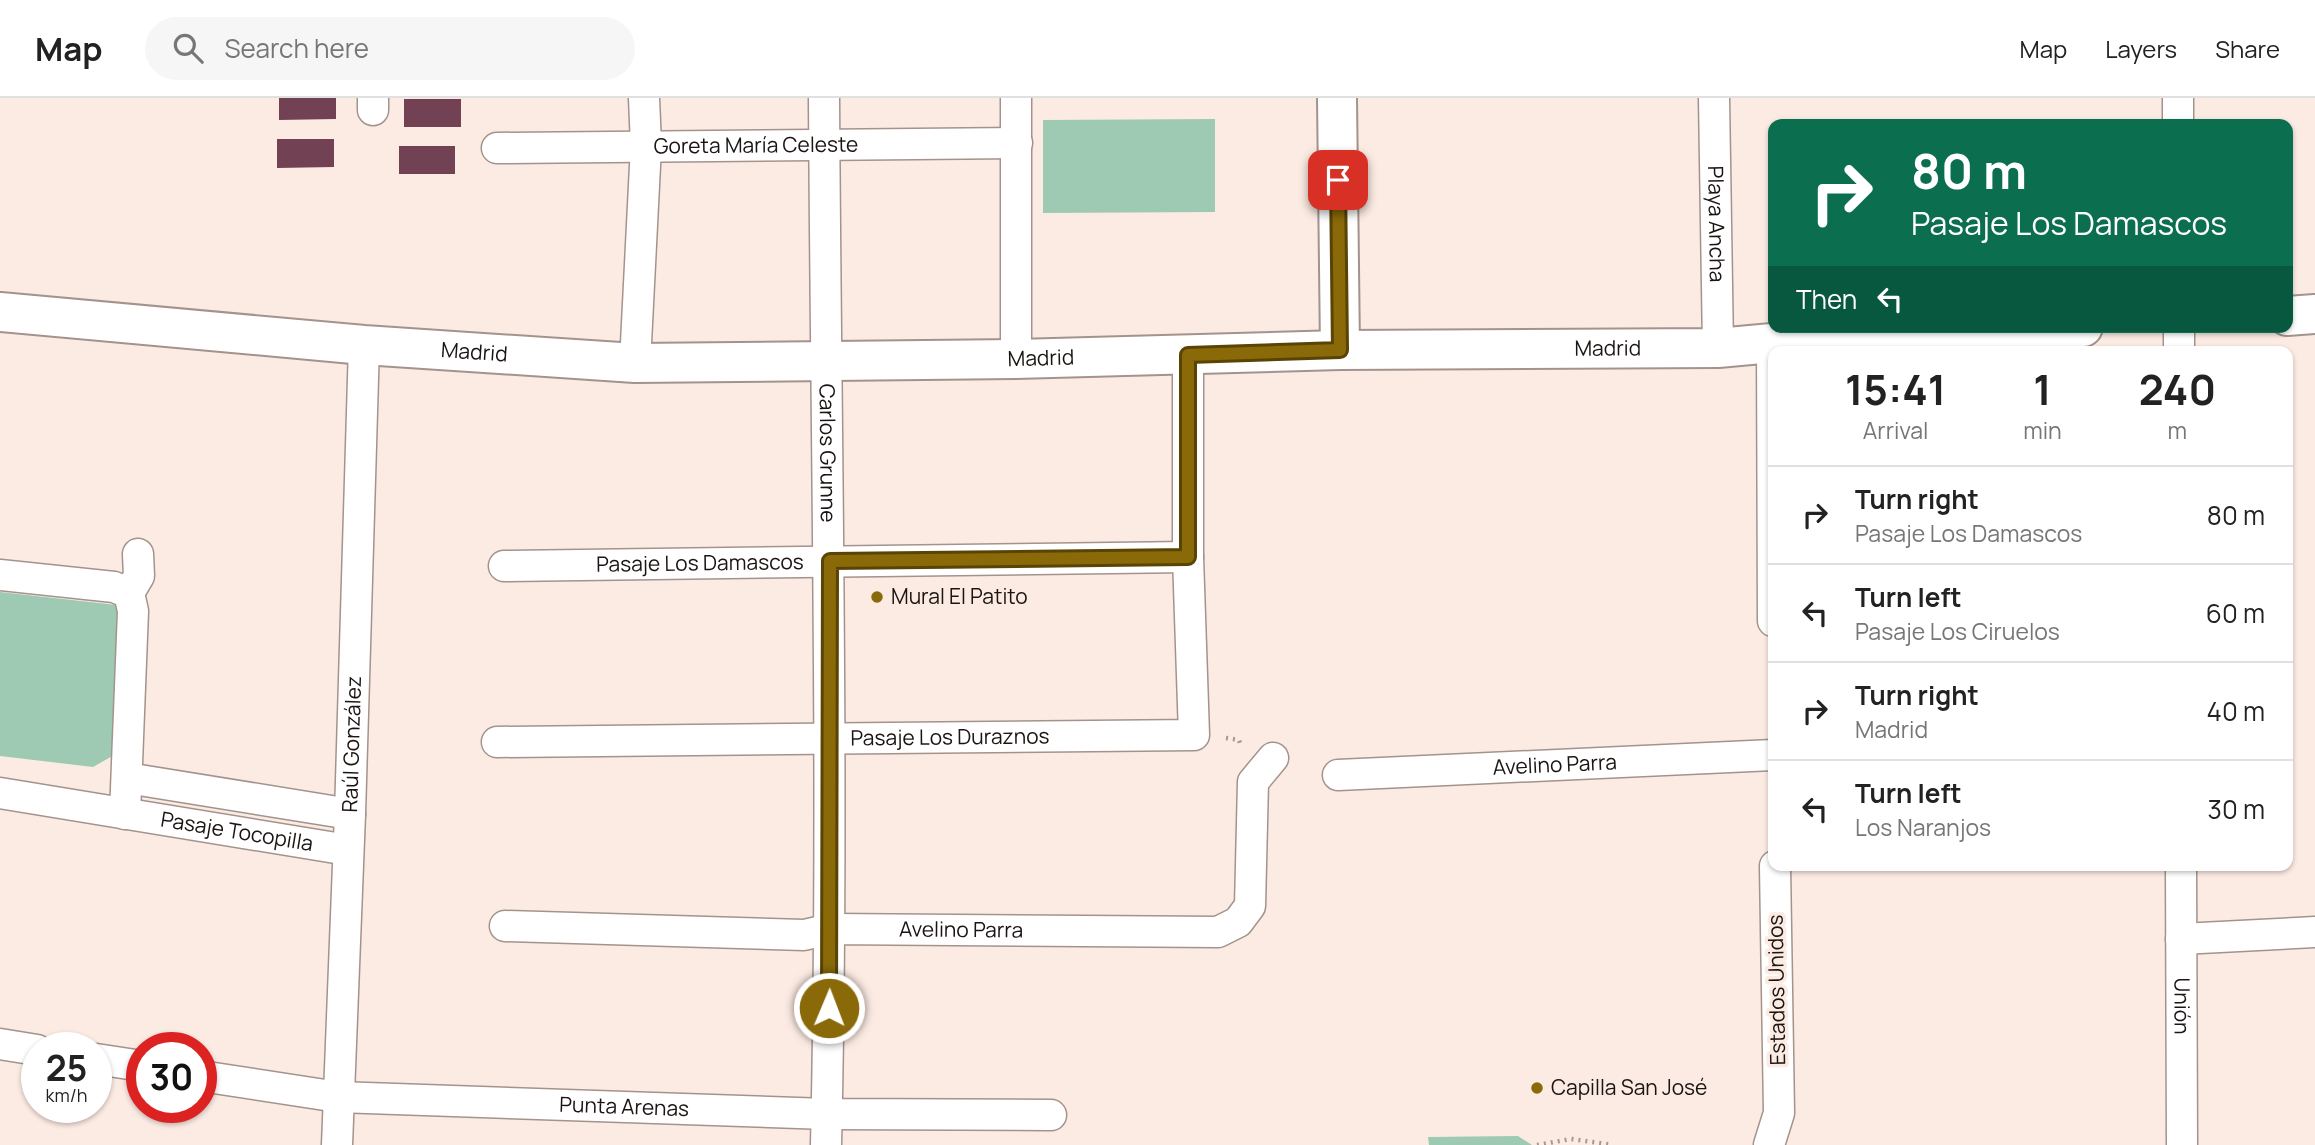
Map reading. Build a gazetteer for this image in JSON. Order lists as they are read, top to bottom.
{
  "streets": {
    "street": [
      "Goreta María Celeste",
      "Playa Ancha",
      "Madrid",
      "Carlos Grunne",
      "Pasaje Los Damascos",
      "Pasaje Los Duraznos",
      "Raúl González",
      "Avelino Parra",
      "Pasaje Tocopilla",
      "Estados Unidos",
      "Unión",
      "Punta Arenas"
    ]
  },
  "crossings": [
    ["Goreta María Celeste", "Carlos Grunne"],
    ["Playa Ancha", "Madrid"],
    ["Madrid", "Carlos Grunne"],
    ["Madrid", "Raúl González"],
    ["Carlos Grunne", "Pasaje Los Damascos"],
    ["Carlos Grunne", "Pasaje Los Duraznos"],
    ["Carlos Grunne", "Avelino Parra"],
    ["Carlos Grunne", "Punta Arenas"],
    ["Raúl González", "Pasaje Tocopilla"],
    ["Raúl González", "Punta Arenas"]
  ],
  "places": ["Mural El Patito", "Capilla San José"],
  "page": {
    "header": "Map",
    "search": "Search here",
    "nav": ["Map", "Layers", "Share"],
    "turn": ["80 m", "Pasaje Los Damascos"],
    "then": "Then",
    "eta": [
      "15:41",
      "Arrival",
      "1",
      "min",
      "240",
      "m"
    ],
    "list": [
      {
        "name": "Turn right",
        "note": "Pasaje Los Damascos",
        "value": "80 m"
      },
      {
        "name": "Turn left",
        "note": "Pasaje Los Ciruelos",
        "value": "60 m"
      },
      {
        "name": "Turn right",
        "note": "Madrid",
        "value": "40 m"
      },
      {
        "name": "Turn left",
        "note": "Los Naranjos",
        "value": "30 m"
      }
    ],
    "speed": "25 km/h",
    "limit": "30"
  }
}
